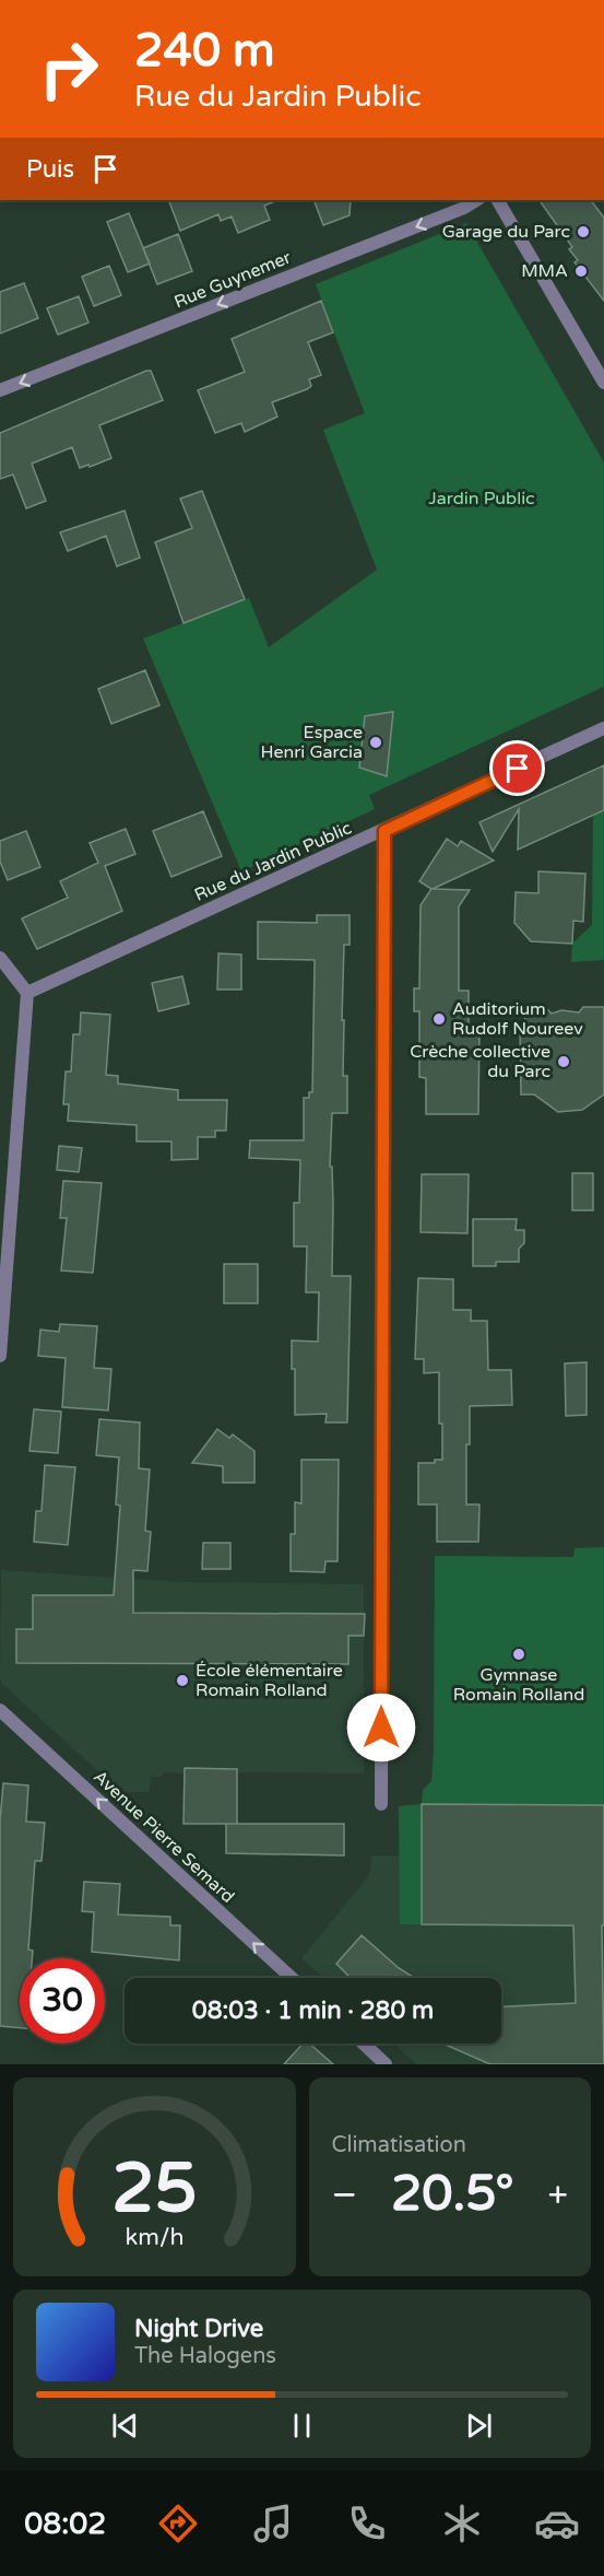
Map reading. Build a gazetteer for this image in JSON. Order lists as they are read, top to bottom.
{
  "streets": {
    "street": ["Rue Guynemer", "Rue du Jardin Public", "Avenue Pierre Semard"]
  },
  "one_way": ["Rue Guynemer", "Avenue Pierre Semard"],
  "parks": ["Jardin Public"],
  "places": [
    "Garage du Parc",
    "MMA",
    "Espace Henri Garcia",
    "Auditorium Rudolf Noureev",
    "Crèche collective du Parc",
    "Gymnase Romain Rolland",
    "École élémentaire Romain Rolland"
  ],
  "page": {
    "turn": ["240 m", "Rue du Jardin Public"],
    "then": "Puis",
    "limit": "30",
    "trip": "08:03 · 1 min · 280 m",
    "tile": "Climatisation",
    "heat": ["−", "20.5°", "+"],
    "song": ["Night Drive", "The Halogens"],
    "tabs": "08:02",
    "gauge": ["25", "km/h"]
  }
}
